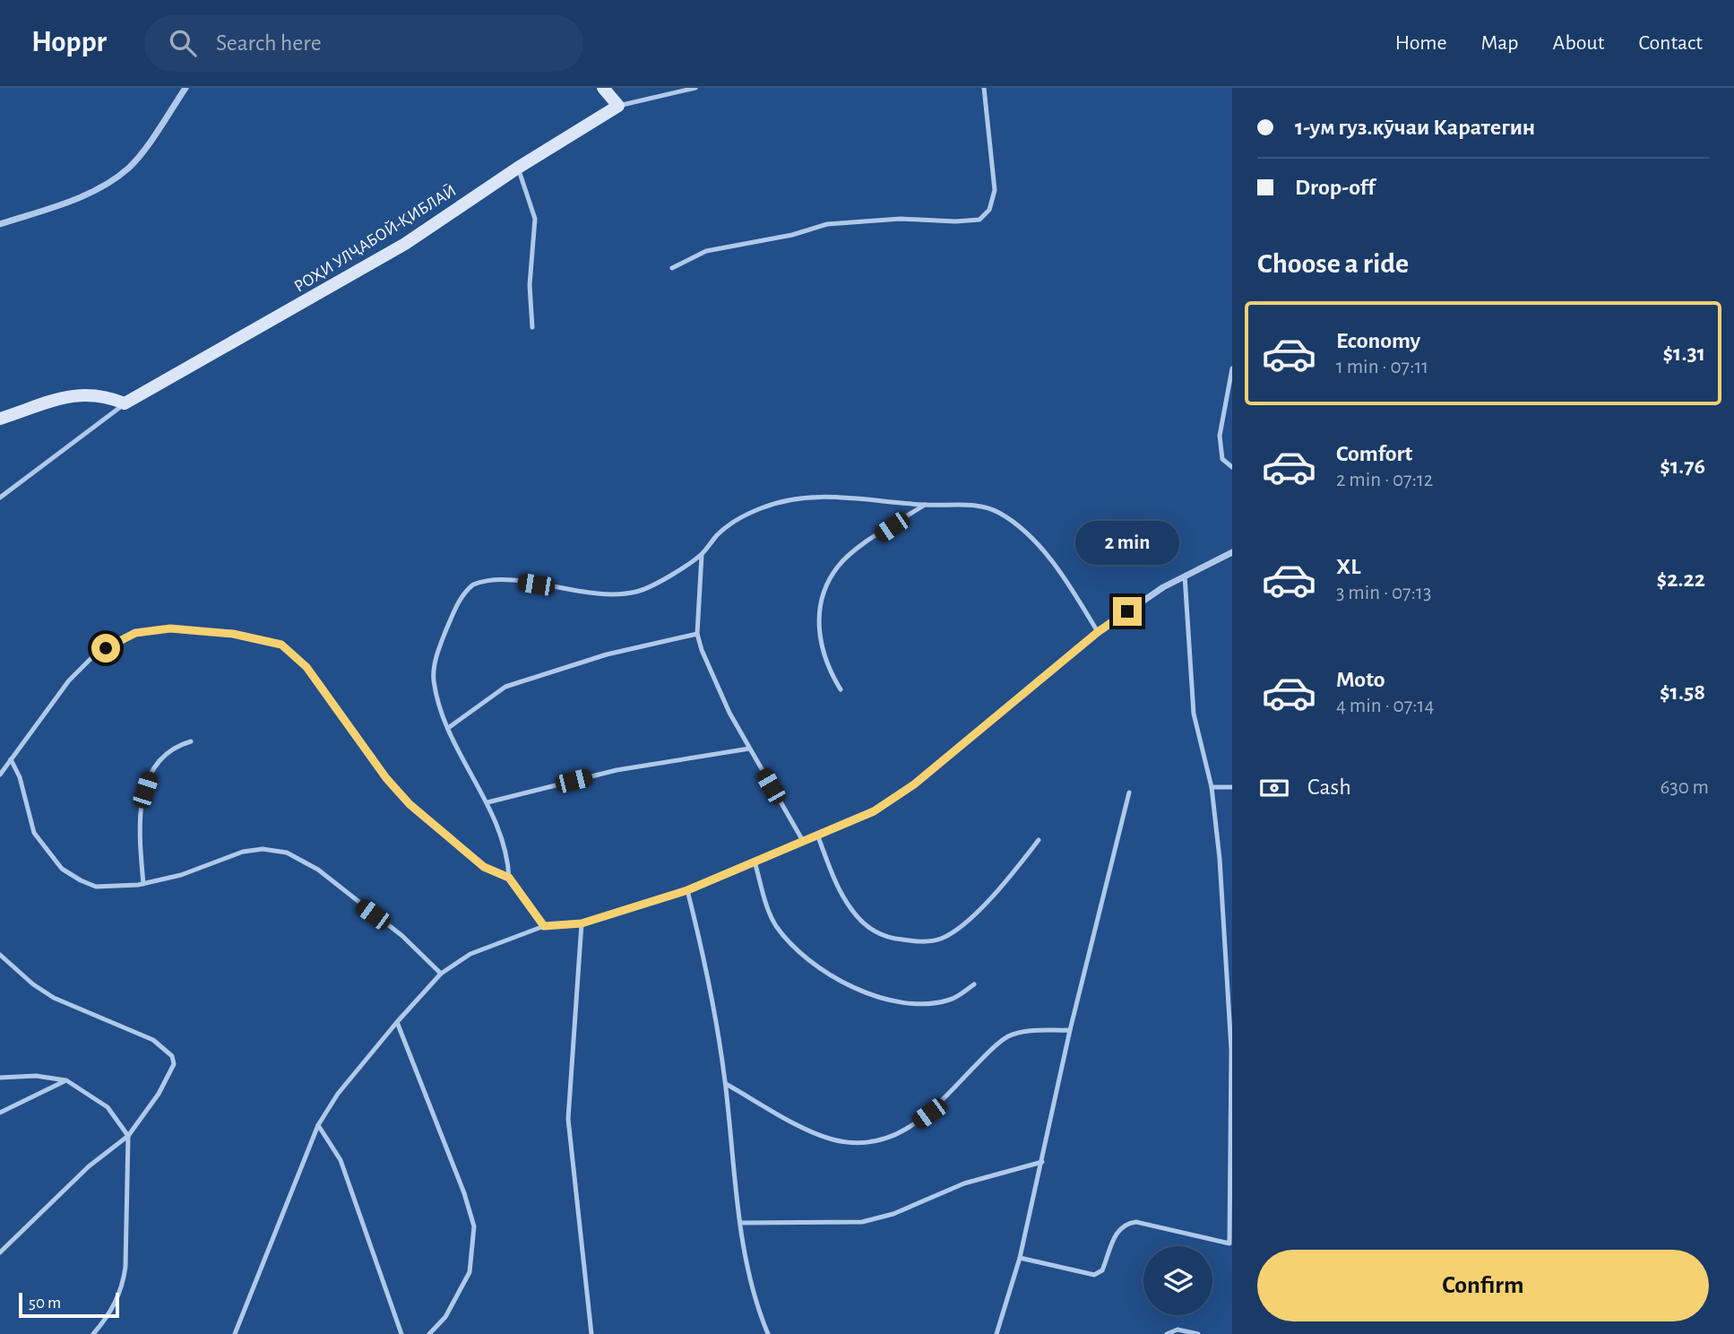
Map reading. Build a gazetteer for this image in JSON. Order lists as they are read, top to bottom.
{
  "streets": {
    "street": ["РОҲИ УЛҶАБОЙ-ҚИБЛАӢ"]
  },
  "scale_bar": "50 m",
  "page": {
    "header": "Hoppr",
    "search": "Search here",
    "nav": [
      "Home",
      "Map",
      "About",
      "Contact"
    ],
    "banner": ["1-ум гуз.кӯчаи Каратегин", "Drop-off"],
    "heading": "Choose a ride",
    "list": [
      {
        "name": "Economy",
        "note": "1 min · 07:11",
        "value": "$1.31"
      },
      {
        "name": "Comfort",
        "note": "2 min · 07:12",
        "value": "$1.76"
      },
      {
        "name": "XL",
        "note": "3 min · 07:13",
        "value": "$2.22"
      },
      {
        "name": "Moto",
        "note": "4 min · 07:14",
        "value": "$1.58"
      }
    ],
    "bubble": "2 min",
    "pay": ["Cash", "630 m"],
    "buttons": "Confirm",
    "scale": "50 m"
  }
}
